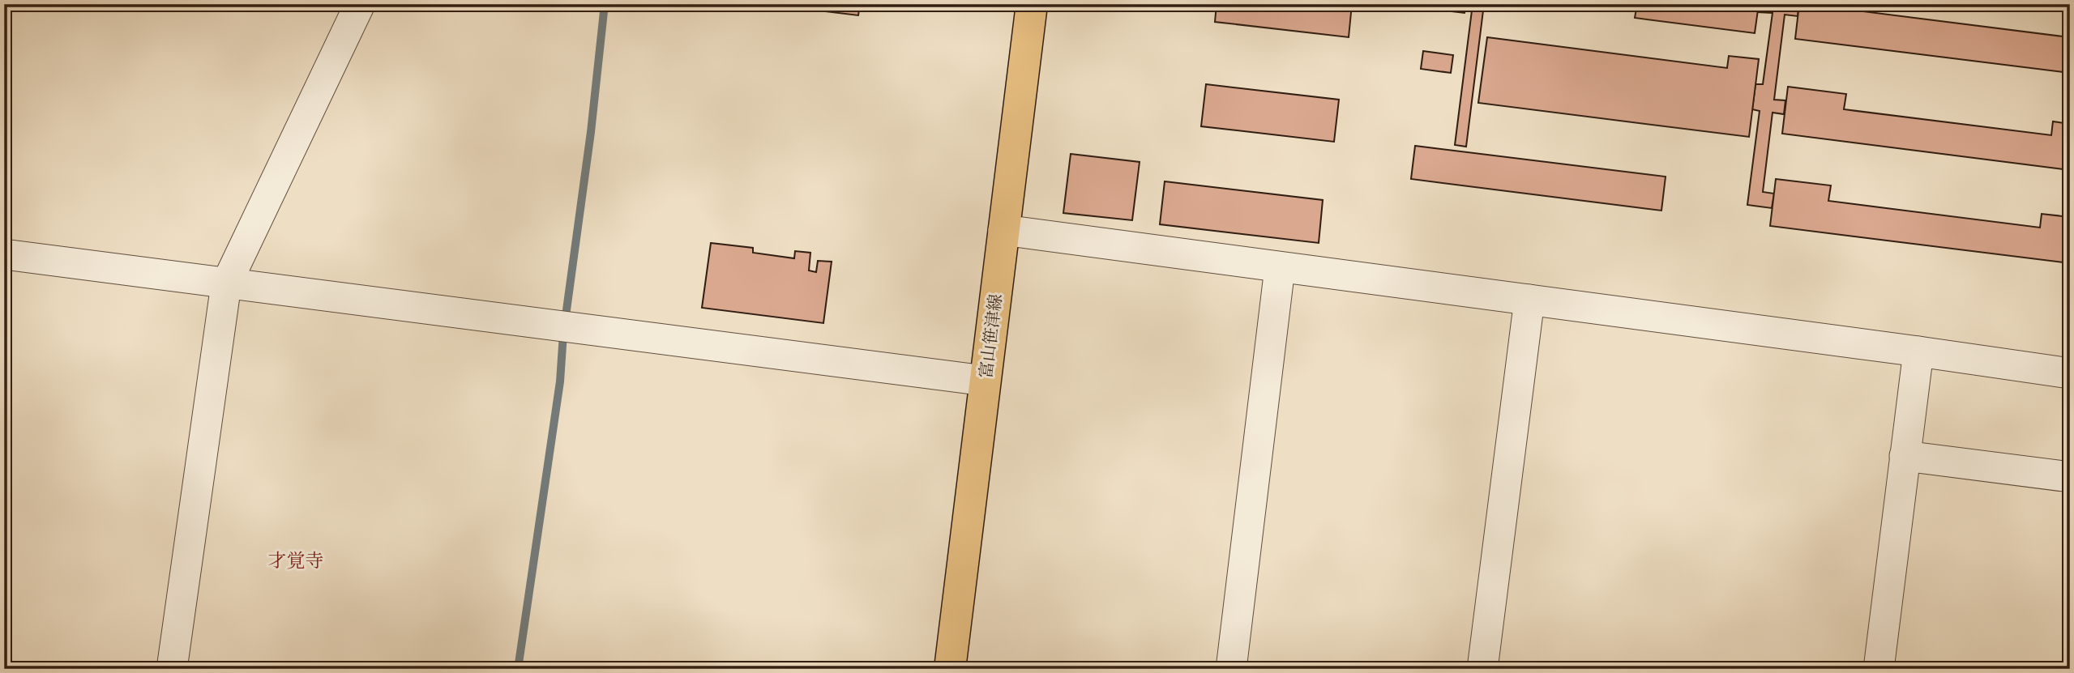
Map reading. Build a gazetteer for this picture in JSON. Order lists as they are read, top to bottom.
{
  "streets": {
    "main road": ["富山笹津線"]
  },
  "districts": ["才覚寺"]
}
